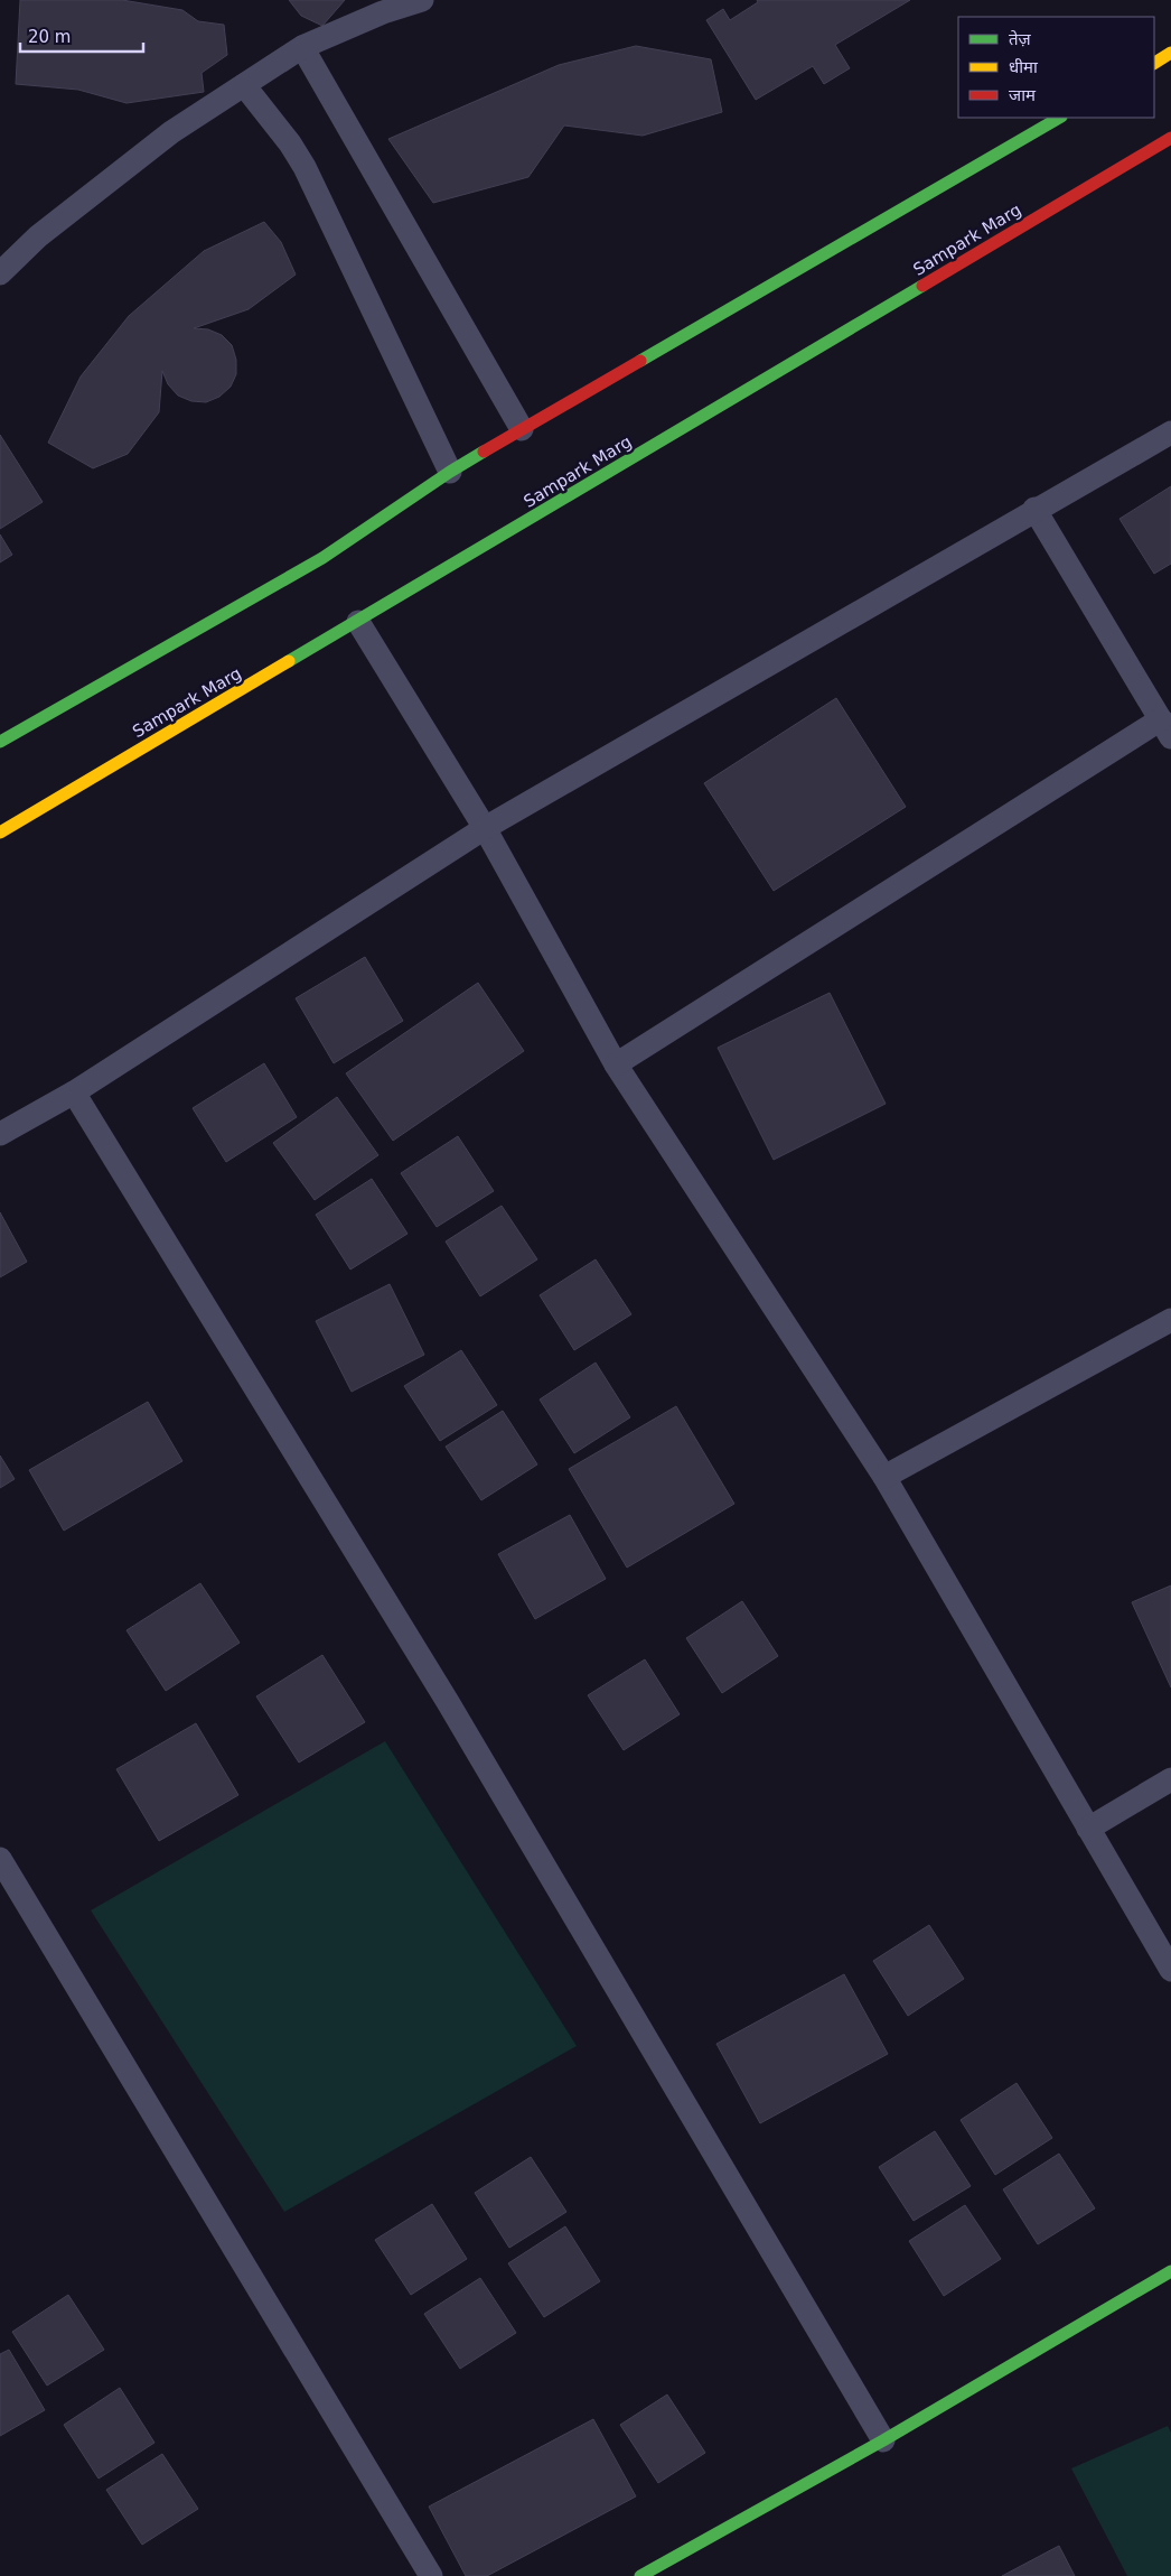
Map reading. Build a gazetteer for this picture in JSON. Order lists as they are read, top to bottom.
{
  "streets": {
    "street": ["Sampark Marg"]
  },
  "legend": ["तेज़", "धीमा", "जाम"],
  "scale_bar": "20 m"
}
